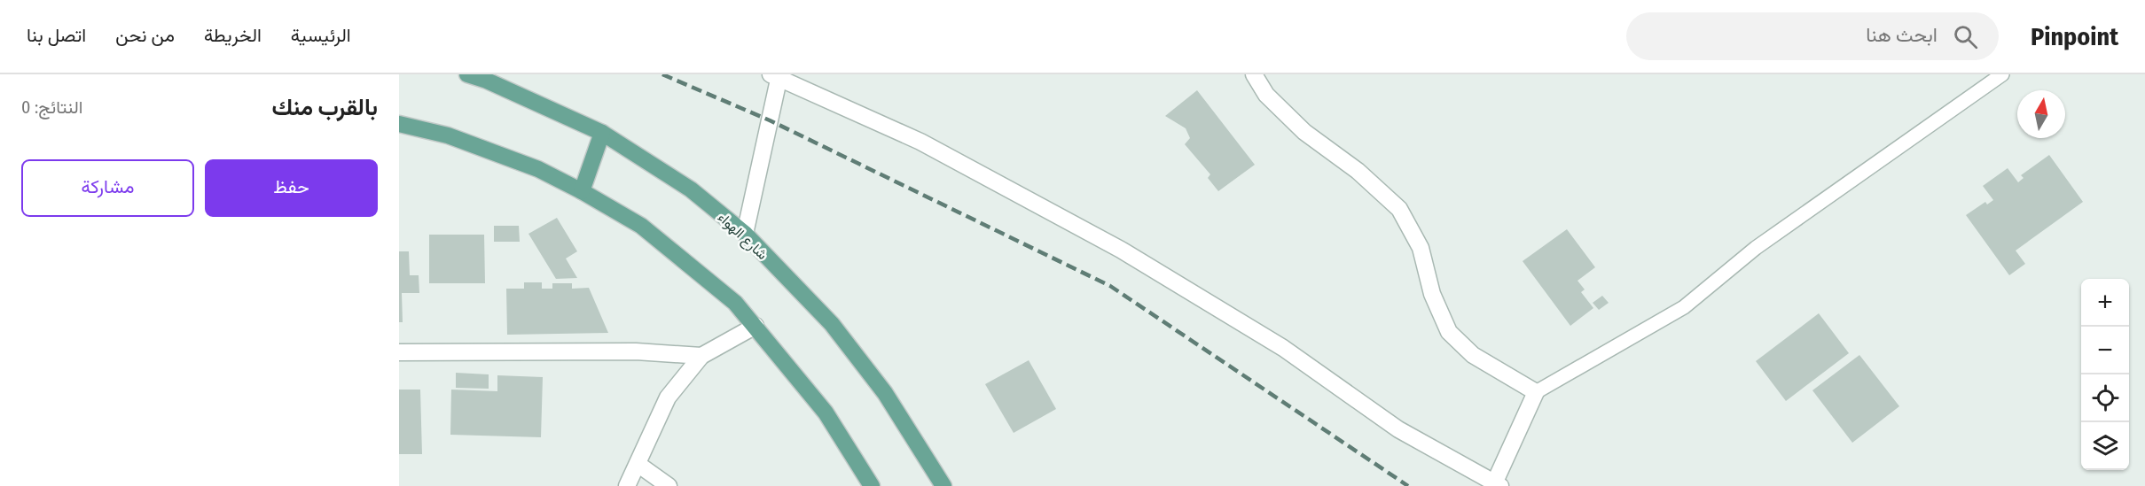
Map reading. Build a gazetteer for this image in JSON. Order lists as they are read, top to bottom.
{
  "streets": {
    "main road": ["شارع الهواء"]
  },
  "north": "top",
  "page": {
    "header": "Pinpoint",
    "search": "ابحث هنا",
    "nav": [
      "الرئيسية",
      "الخريطة",
      "من نحن",
      "اتصل بنا"
    ],
    "heading": ["بالقرب منك", "النتائج: 0"],
    "buttons": ["حفظ", "مشاركة"],
    "map_buttons": ["+", "−"]
  }
}
